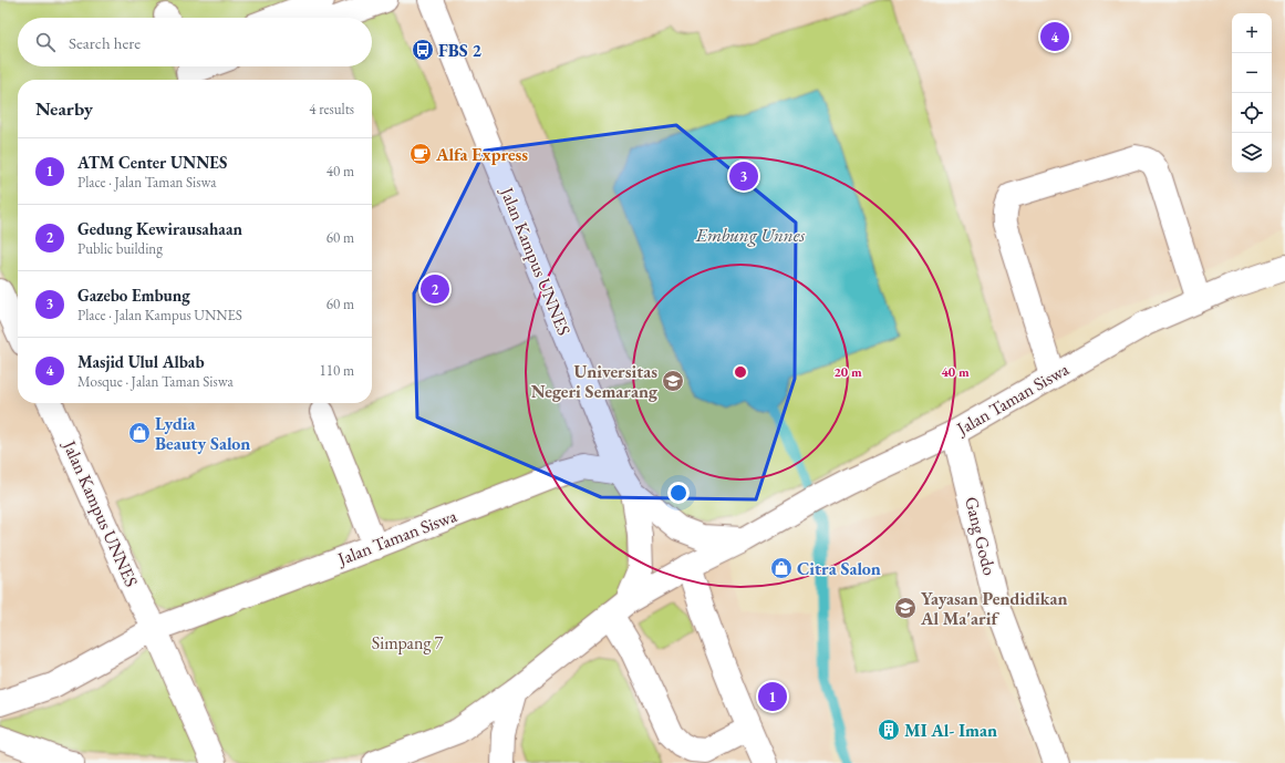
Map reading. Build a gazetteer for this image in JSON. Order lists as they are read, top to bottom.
{
  "streets": {
    "main road": ["Jalan Kampus UNNES", "Jalan Taman Siswa", "Gang Godo"]
  },
  "crossings": [
    ["Jalan Kampus UNNES", "Jalan Taman Siswa"],
    ["Jalan Taman Siswa", "Gang Godo"]
  ],
  "water": ["Embung Unnes"],
  "parks": ["Simpang 7"],
  "places": {
    "bus stop": ["FBS 2"],
    "cafe": ["Alfa Express"],
    "school or university": ["Universitas Negeri Semarang", "Yayasan Pendidikan Al Ma'arif"],
    "shop": ["Lydia Beauty Salon", "Citra Salon"],
    "building": ["MI Al- Iman"]
  },
  "page": {
    "map_buttons": ["+", "−"],
    "search": "Search here",
    "pins": [
      "4",
      "3",
      "2",
      "1"
    ],
    "heading": ["Nearby", "4 results"],
    "list": [
      {
        "mark": "1",
        "name": "ATM Center UNNES",
        "note": "Place · Jalan Taman Siswa",
        "value": "40 m"
      },
      {
        "mark": "2",
        "name": "Gedung Kewirausahaan",
        "note": "Public building",
        "value": "60 m"
      },
      {
        "mark": "3",
        "name": "Gazebo Embung",
        "note": "Place · Jalan Kampus UNNES",
        "value": "60 m"
      },
      {
        "mark": "4",
        "name": "Masjid Ulul Albab",
        "note": "Mosque · Jalan Taman Siswa",
        "value": "110 m"
      }
    ]
  },
  "rings": ["20 m", "40 m"]
}
